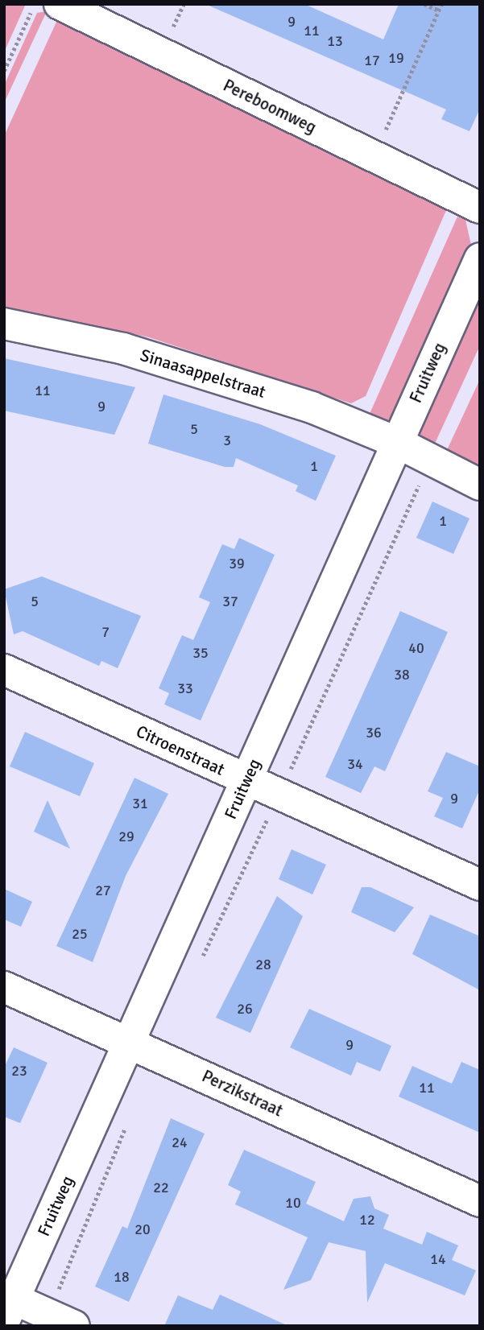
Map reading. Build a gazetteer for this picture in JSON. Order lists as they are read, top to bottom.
{
  "streets": {
    "street": [
      "Pereboomweg",
      "Fruitweg",
      "Sinaasappelstraat",
      "Citroenstraat",
      "Perzikstraat"
    ]
  },
  "crossings": [
    ["Fruitweg", "Sinaasappelstraat"],
    ["Fruitweg", "Citroenstraat"],
    ["Fruitweg", "Perzikstraat"]
  ],
  "house_numbers": [
    "9",
    "11",
    "13",
    "19",
    "17",
    "11",
    "9",
    "5",
    "3",
    "1",
    "1",
    "39",
    "5",
    "37",
    "7",
    "40",
    "35",
    "38",
    "33",
    "36",
    "34",
    "9",
    "31",
    "29",
    "27",
    "25",
    "28",
    "26",
    "9",
    "23",
    "11",
    "24",
    "22",
    "10",
    "12",
    "20",
    "14",
    "18"
  ]
}
